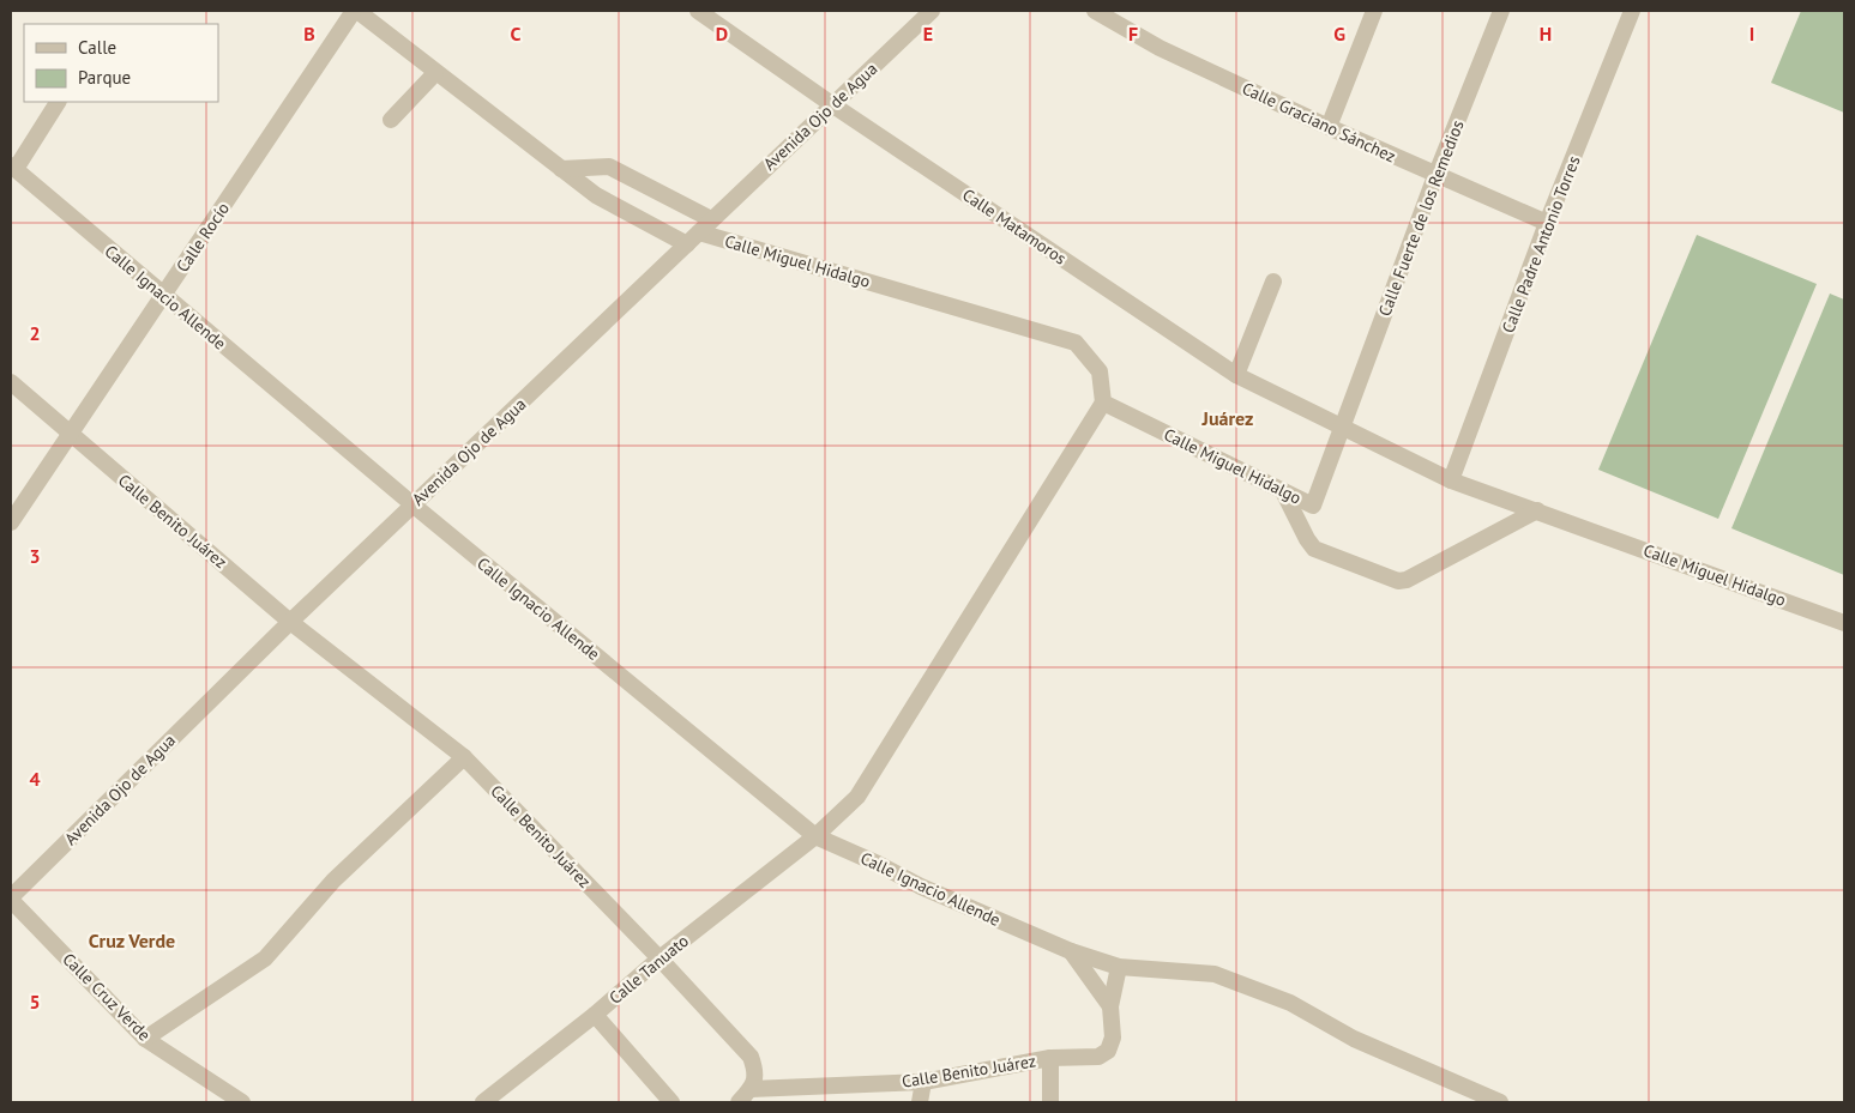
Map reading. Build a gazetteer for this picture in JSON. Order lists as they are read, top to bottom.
{
  "streets": {
    "street": [
      "Avenida Ojo de Agua",
      "Calle Graciano Sánchez",
      "Calle Fuerte de los Remedios",
      "Calle Matamoros",
      "Calle Rocío",
      "Calle Padre Antonio Torres",
      "Calle Miguel Hidalgo",
      "Calle Ignacio Allende",
      "Calle Benito Juárez",
      "Calle Tanuato",
      "Calle Cruz Verde"
    ]
  },
  "crossings": [
    ["Avenida Ojo de Agua", "Calle Matamoros"],
    ["Avenida Ojo de Agua", "Calle Miguel Hidalgo"],
    ["Avenida Ojo de Agua", "Calle Ignacio Allende"],
    ["Avenida Ojo de Agua", "Calle Benito Juárez"],
    ["Avenida Ojo de Agua", "Calle Cruz Verde"],
    ["Calle Graciano Sánchez", "Calle Fuerte de los Remedios"],
    ["Calle Graciano Sánchez", "Calle Padre Antonio Torres"],
    ["Calle Fuerte de los Remedios", "Calle Matamoros"],
    ["Calle Fuerte de los Remedios", "Calle Miguel Hidalgo"],
    ["Calle Matamoros", "Calle Miguel Hidalgo"],
    ["Calle Rocío", "Calle Miguel Hidalgo"],
    ["Calle Rocío", "Calle Ignacio Allende"],
    ["Calle Rocío", "Calle Benito Juárez"],
    ["Calle Padre Antonio Torres", "Calle Miguel Hidalgo"],
    ["Calle Miguel Hidalgo", "Calle Tanuato"],
    ["Calle Ignacio Allende", "Calle Tanuato"],
    ["Calle Benito Juárez", "Calle Tanuato"]
  ],
  "districts": ["Juárez", "Cruz Verde"],
  "legend": ["Calle", "Parque"],
  "grid": {
    "columns": [
      "B",
      "C",
      "D",
      "E",
      "F",
      "G",
      "H",
      "I"
    ],
    "rows": [
      "2",
      "3",
      "4",
      "5"
    ]
  }
}
